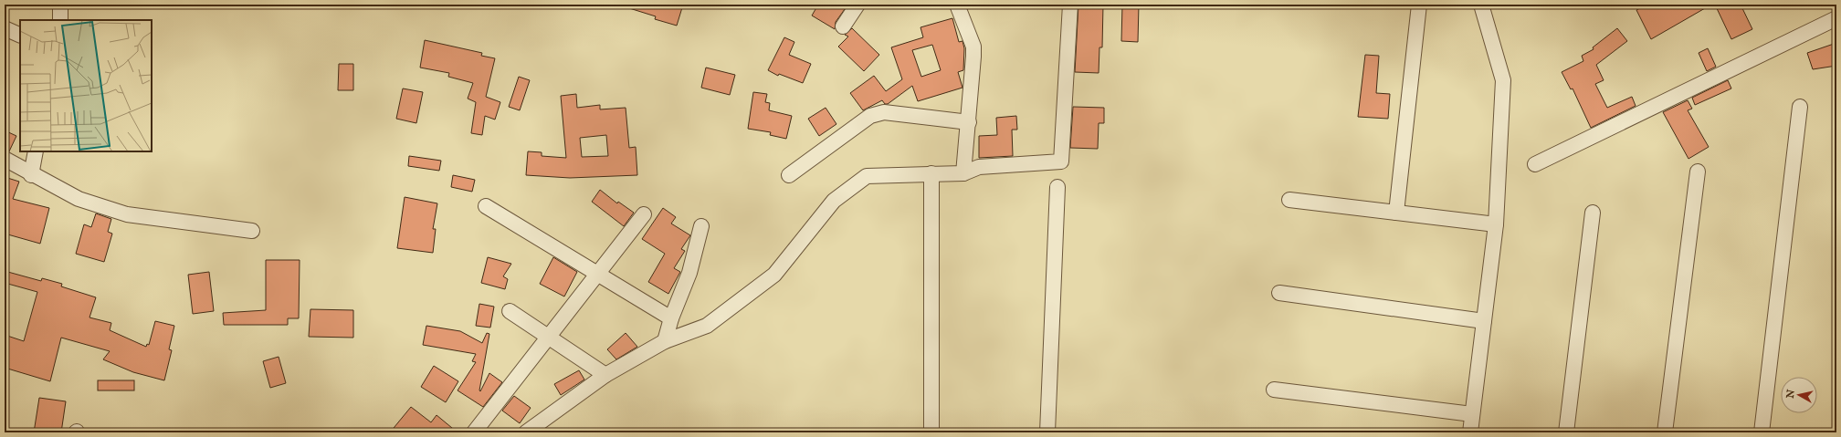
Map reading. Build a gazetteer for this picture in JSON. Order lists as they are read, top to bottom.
{
  "north": "left"
}
